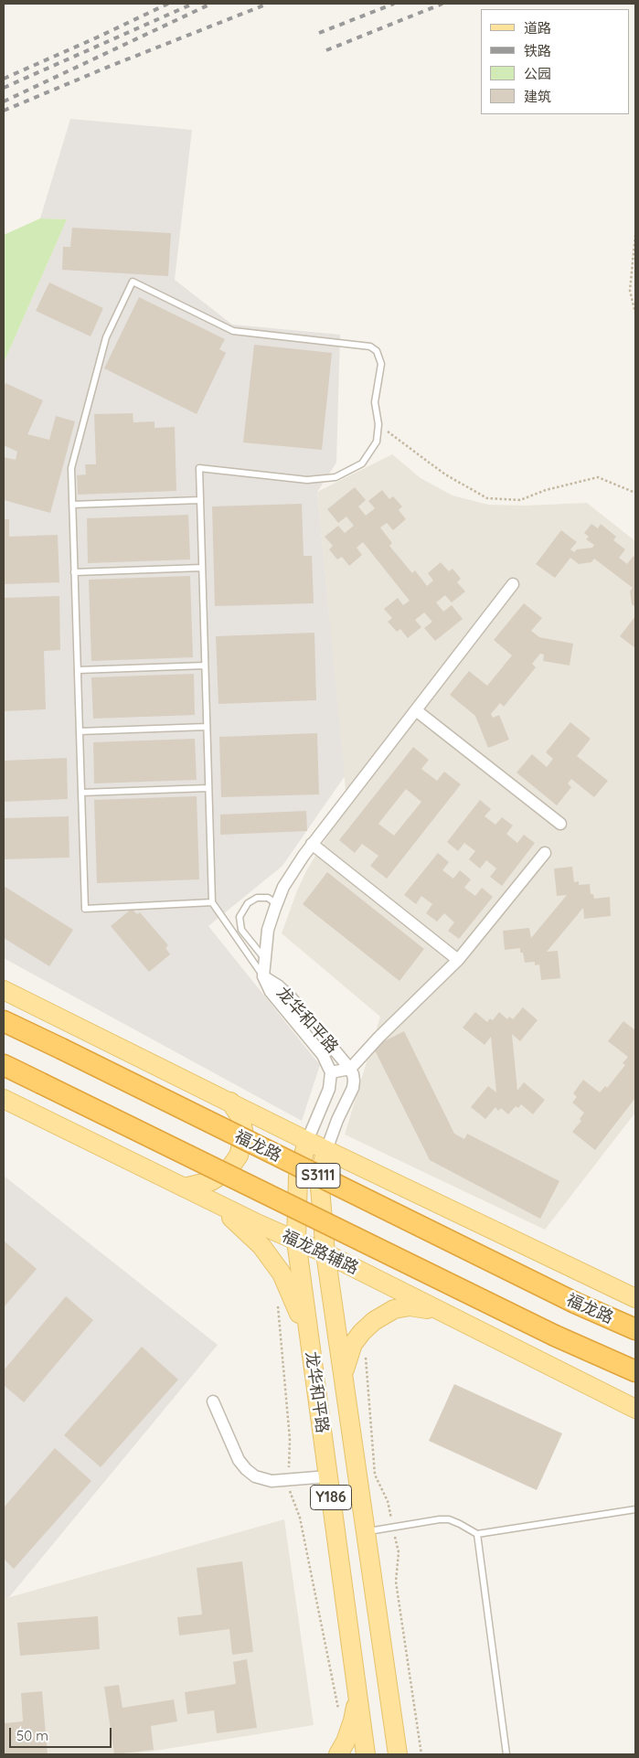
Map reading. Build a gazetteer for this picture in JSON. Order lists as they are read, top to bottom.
{
  "streets": {
    "highway": ["福龙路", "S3111"],
    "main road": ["龙华和平路", "福龙路辅路", "Y186"]
  },
  "crossings": [
    ["龙华和平路", "福龙路辅路"]
  ],
  "legend": [
    "道路",
    "铁路",
    "公园",
    "建筑"
  ],
  "scale_bar": "50 m"
}
